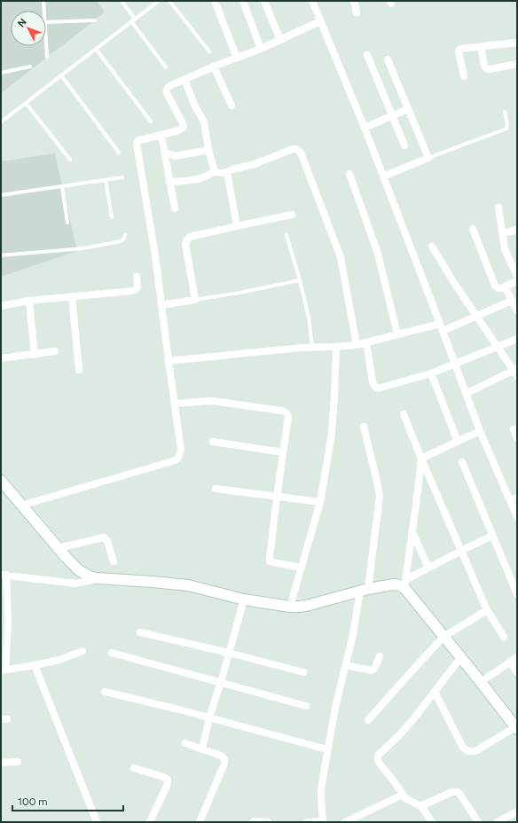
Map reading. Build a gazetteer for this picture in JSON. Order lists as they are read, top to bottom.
{
  "scale_bar": "100 m",
  "north": "top left"
}
